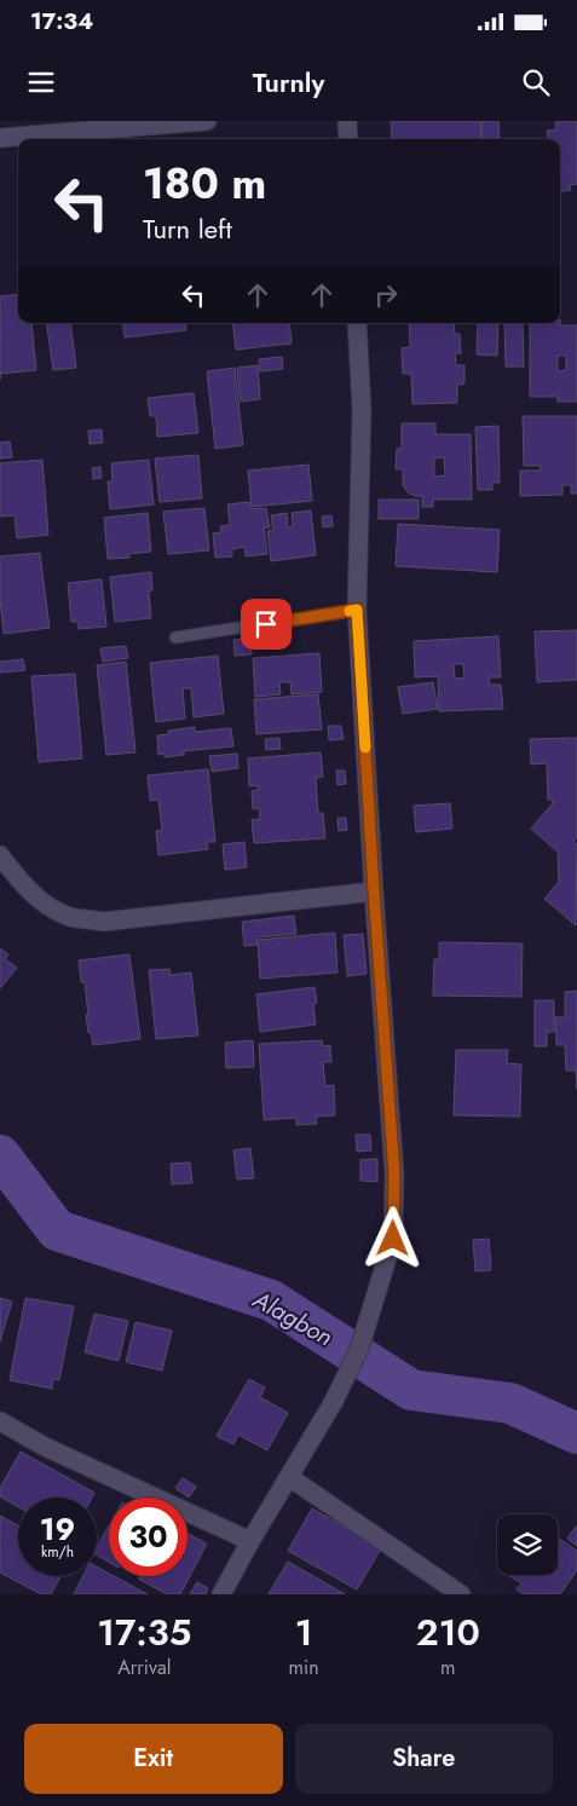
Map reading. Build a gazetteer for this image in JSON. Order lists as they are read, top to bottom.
{
  "water": ["Alagbon"],
  "page": {
    "status": "17:34",
    "header": "Turnly",
    "turn": ["180 m", "Turn left"],
    "speed": "19 km/h",
    "limit": "30",
    "eta": [
      "17:35",
      "Arrival",
      "1",
      "min",
      "210",
      "m"
    ],
    "buttons": ["Exit", "Share"]
  }
}
